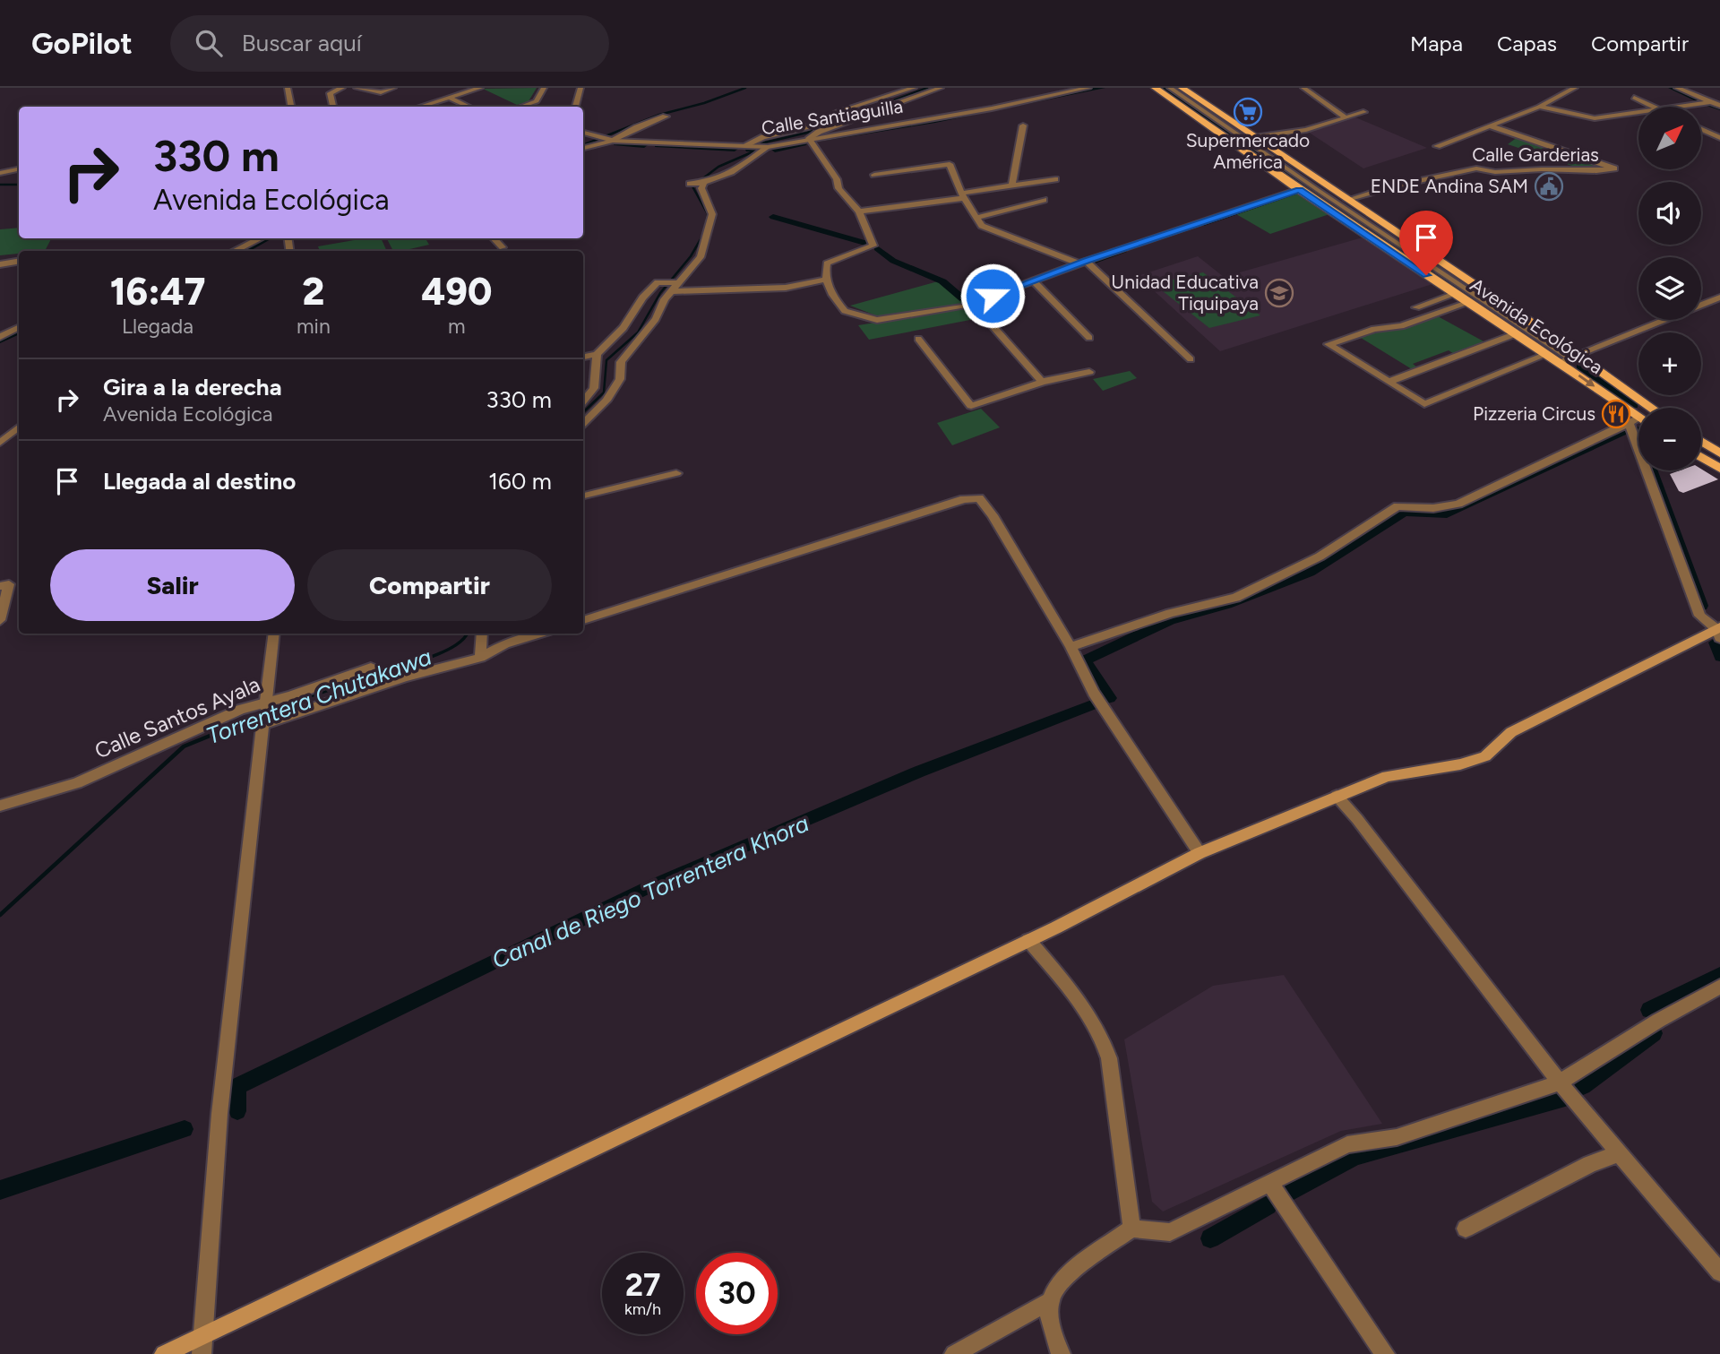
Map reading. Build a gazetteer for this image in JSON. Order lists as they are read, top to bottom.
{
  "streets": {
    "main road": ["Avenida Ecológica"],
    "street": ["Calle Santiaguilla", "Calle Garderias", "Calle Santos Ayala"]
  },
  "crossings": [
    ["Calle Garderias", "Avenida Ecológica"]
  ],
  "water": ["Torrentera Chutakawa", "Canal de Riego Torrentera Khora"],
  "places": {
    "supermarket": ["Supermercado América"],
    "public building": ["ENDE Andina SAM"],
    "school or university": ["Unidad Educativa Tiquipaya"],
    "restaurant": ["Pizzeria Circus"]
  },
  "north": "top right",
  "page": {
    "header": "GoPilot",
    "search": "Buscar aquí",
    "nav": ["Mapa", "Capas", "Compartir"],
    "map_buttons": ["+", "−"],
    "turn": ["330 m", "Avenida Ecológica"],
    "eta": [
      "16:47",
      "Llegada",
      "2",
      "min",
      "490",
      "m"
    ],
    "list": [
      {
        "name": "Gira a la derecha",
        "note": "Avenida Ecológica",
        "value": "330 m"
      },
      {
        "name": "Llegada al destino",
        "value": "160 m"
      }
    ],
    "buttons": ["Salir", "Compartir"],
    "speed": "27 km/h",
    "limit": "30"
  }
}
